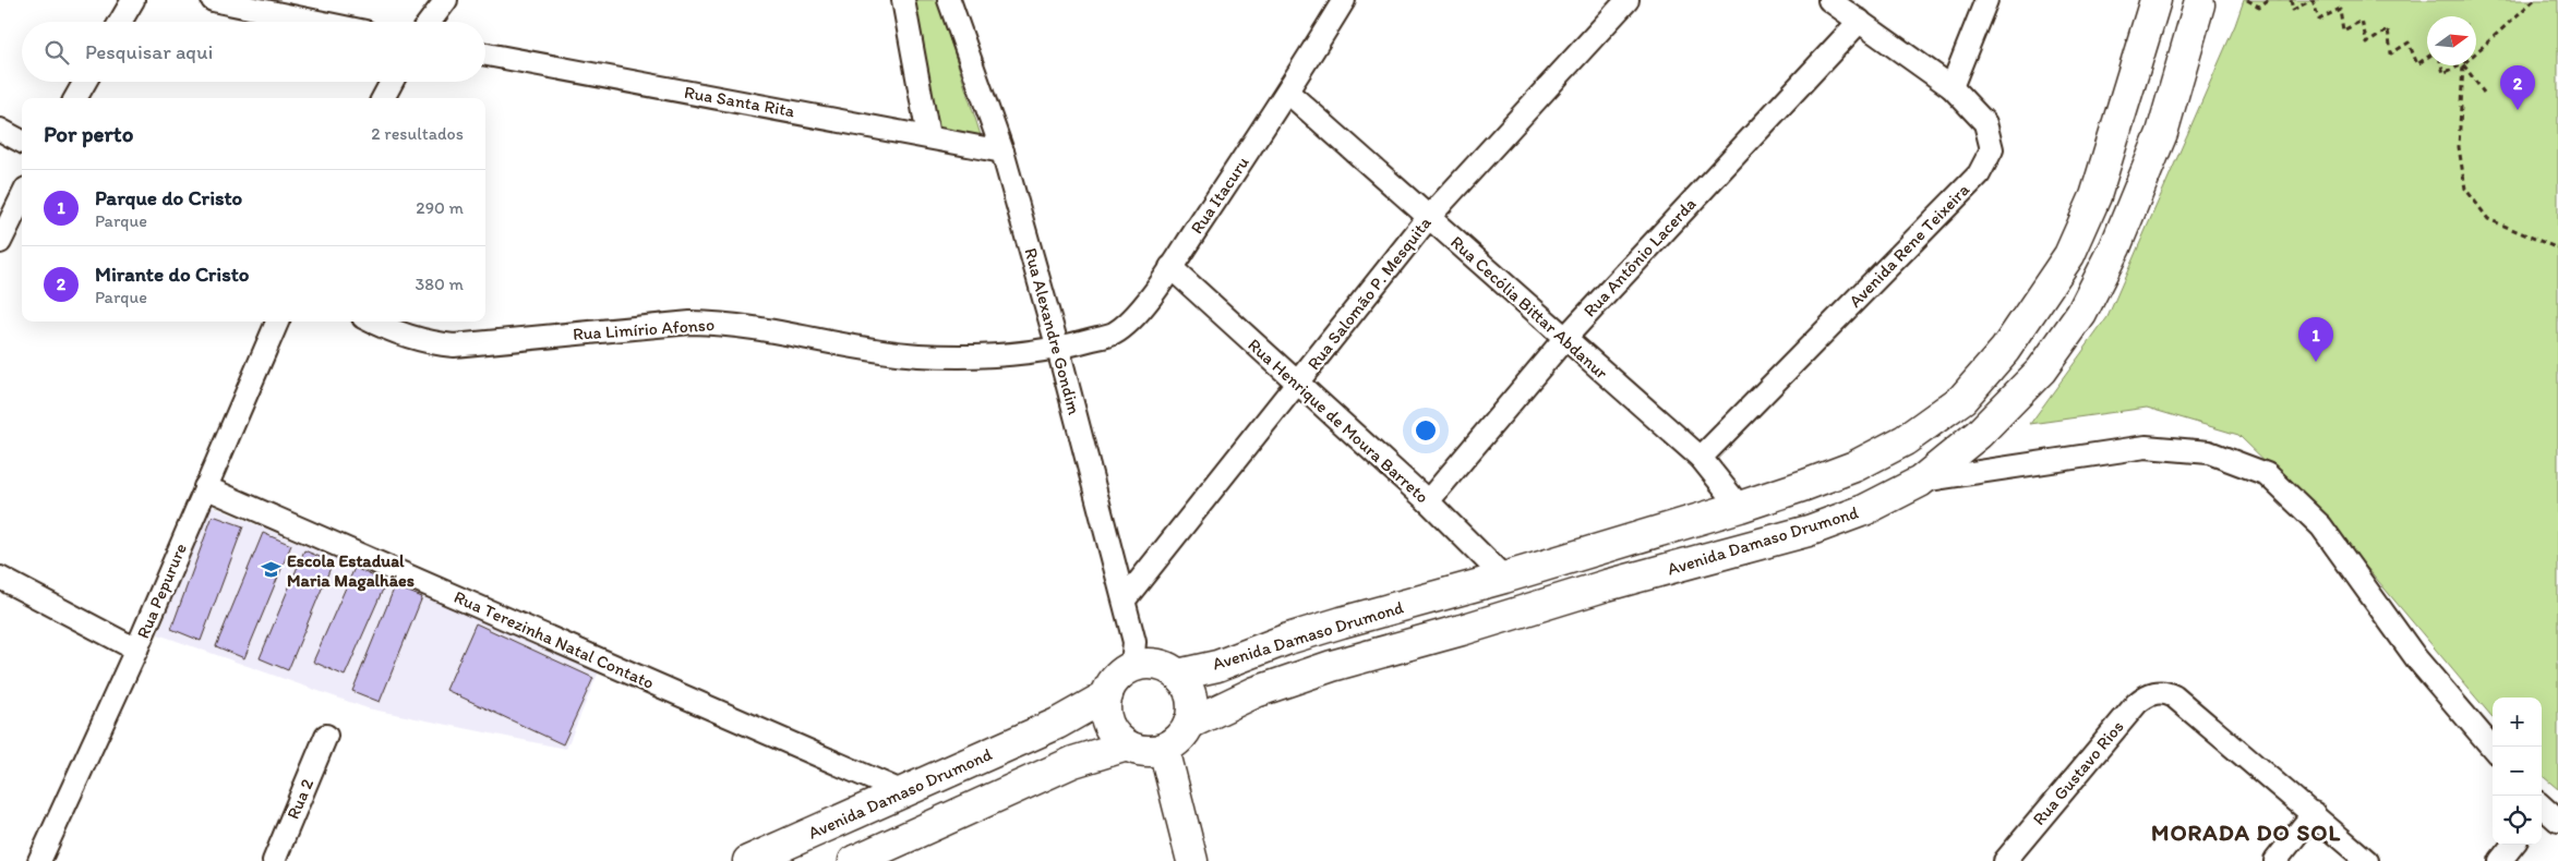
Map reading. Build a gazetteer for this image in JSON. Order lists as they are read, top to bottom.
{
  "streets": {
    "main road": ["Avenida Damaso Drumond"],
    "street": [
      "Rua Santa Rita",
      "Rua Itacuru",
      "Avenida Rene Teixeira",
      "Rua Antônio Lacerda",
      "Rua Salomão P. Mesquita",
      "Rua Cecólia Bittar Abdanur",
      "Rua Limírio Afonso",
      "Rua Alexandre Gondim",
      "Rua Henrique de Moura Barreto",
      "Rua Pepurure",
      "Rua Terezinha Natal Contato",
      "Rua Gustavo Rios",
      "Rua 2"
    ]
  },
  "crossings": [
    ["Rua Santa Rita", "Rua Alexandre Gondim"],
    ["Rua Itacuru", "Rua Cecólia Bittar Abdanur"],
    ["Rua Itacuru", "Rua Limírio Afonso"],
    ["Rua Itacuru", "Rua Alexandre Gondim"],
    ["Rua Itacuru", "Rua Henrique de Moura Barreto"],
    ["Avenida Rene Teixeira", "Rua Antônio Lacerda"],
    ["Avenida Rene Teixeira", "Rua Cecólia Bittar Abdanur"],
    ["Rua Antônio Lacerda", "Rua Cecólia Bittar Abdanur"],
    ["Rua Antônio Lacerda", "Rua Henrique de Moura Barreto"],
    ["Rua Salomão P. Mesquita", "Rua Cecólia Bittar Abdanur"],
    ["Rua Salomão P. Mesquita", "Rua Alexandre Gondim"],
    ["Rua Salomão P. Mesquita", "Rua Henrique de Moura Barreto"],
    ["Rua Cecólia Bittar Abdanur", "Avenida Damaso Drumond"],
    ["Rua Limírio Afonso", "Rua Alexandre Gondim"],
    ["Rua Alexandre Gondim", "Avenida Damaso Drumond"],
    ["Rua Henrique de Moura Barreto", "Avenida Damaso Drumond"],
    ["Avenida Damaso Drumond", "Rua Terezinha Natal Contato"],
    ["Rua Pepurure", "Rua Terezinha Natal Contato"]
  ],
  "districts": ["MORADA DO SOL"],
  "places": {
    "school or university": ["Escola Estadual Maria Magalhães"]
  },
  "north": "right",
  "page": {
    "search": "Pesquisar aqui",
    "pins": ["2", "1"],
    "heading": ["Por perto", "2 resultados"],
    "list": [
      {
        "mark": "1",
        "name": "Parque do Cristo",
        "note": "Parque",
        "value": "290 m"
      },
      {
        "mark": "2",
        "name": "Mirante do Cristo",
        "note": "Parque",
        "value": "380 m"
      }
    ],
    "map_buttons": ["+", "−"]
  }
}
